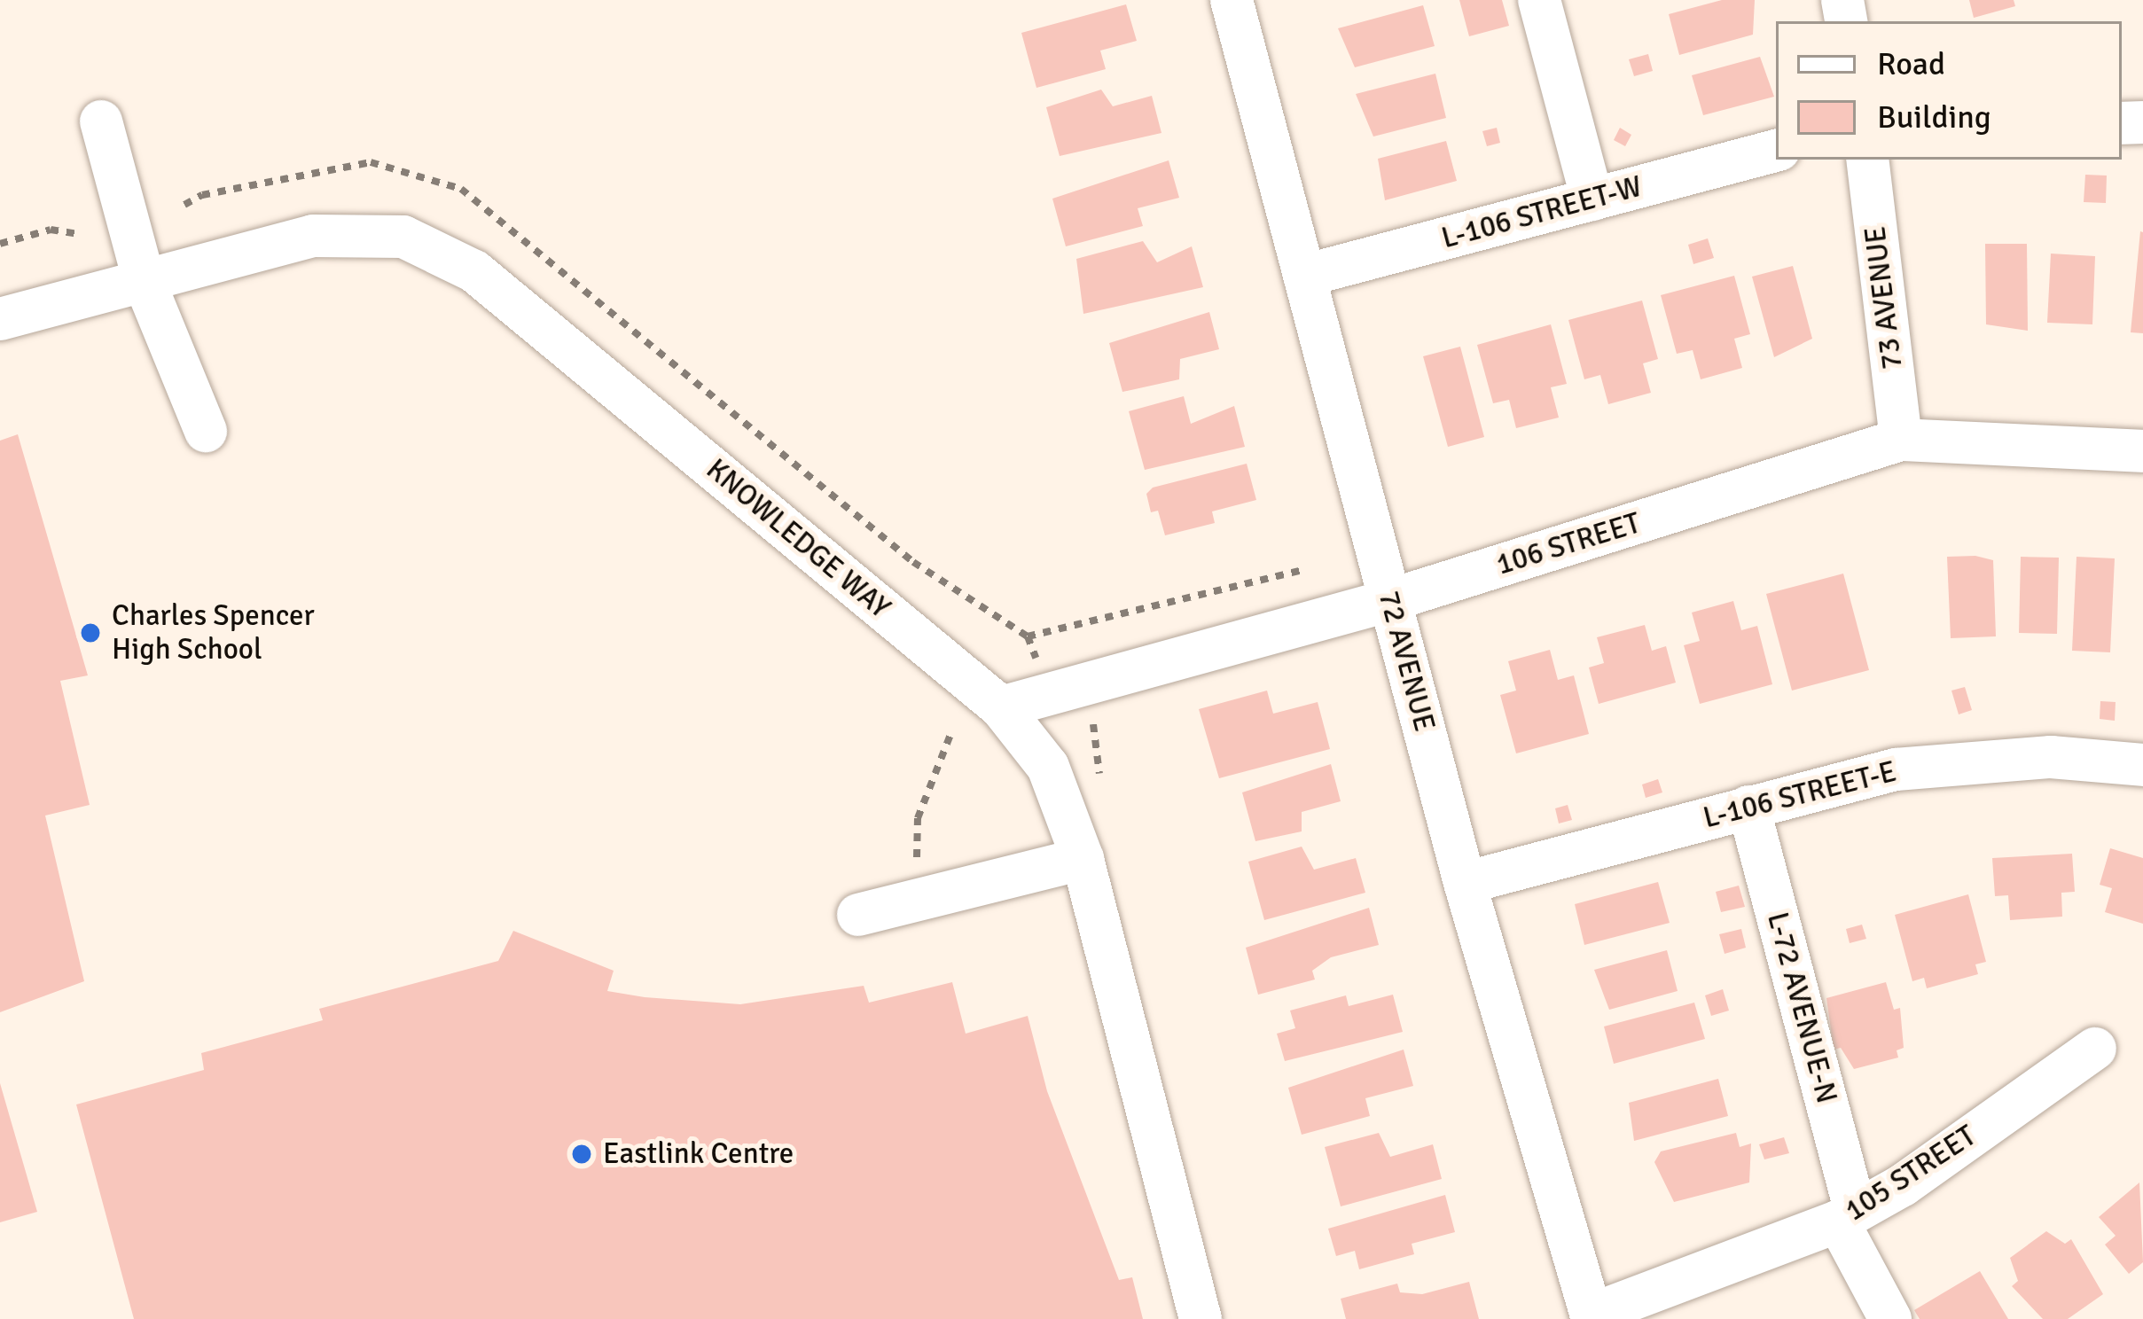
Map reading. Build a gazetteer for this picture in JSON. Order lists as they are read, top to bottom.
{
  "streets": {
    "street": [
      "L-106 STREET-W",
      "73 AVENUE",
      "KNOWLEDGE WAY",
      "106 STREET",
      "72 AVENUE",
      "L-106 STREET-E",
      "L-72 AVENUE-N",
      "105 STREET"
    ]
  },
  "crossings": [
    ["L-106 STREET-W", "72 AVENUE"],
    ["73 AVENUE", "106 STREET"],
    ["KNOWLEDGE WAY", "106 STREET"],
    ["106 STREET", "72 AVENUE"],
    ["72 AVENUE", "L-106 STREET-E"],
    ["72 AVENUE", "105 STREET"],
    ["L-106 STREET-E", "L-72 AVENUE-N"],
    ["L-72 AVENUE-N", "105 STREET"]
  ],
  "places": ["Charles Spencer High School", "Eastlink Centre"],
  "legend": ["Road", "Building"]
}
